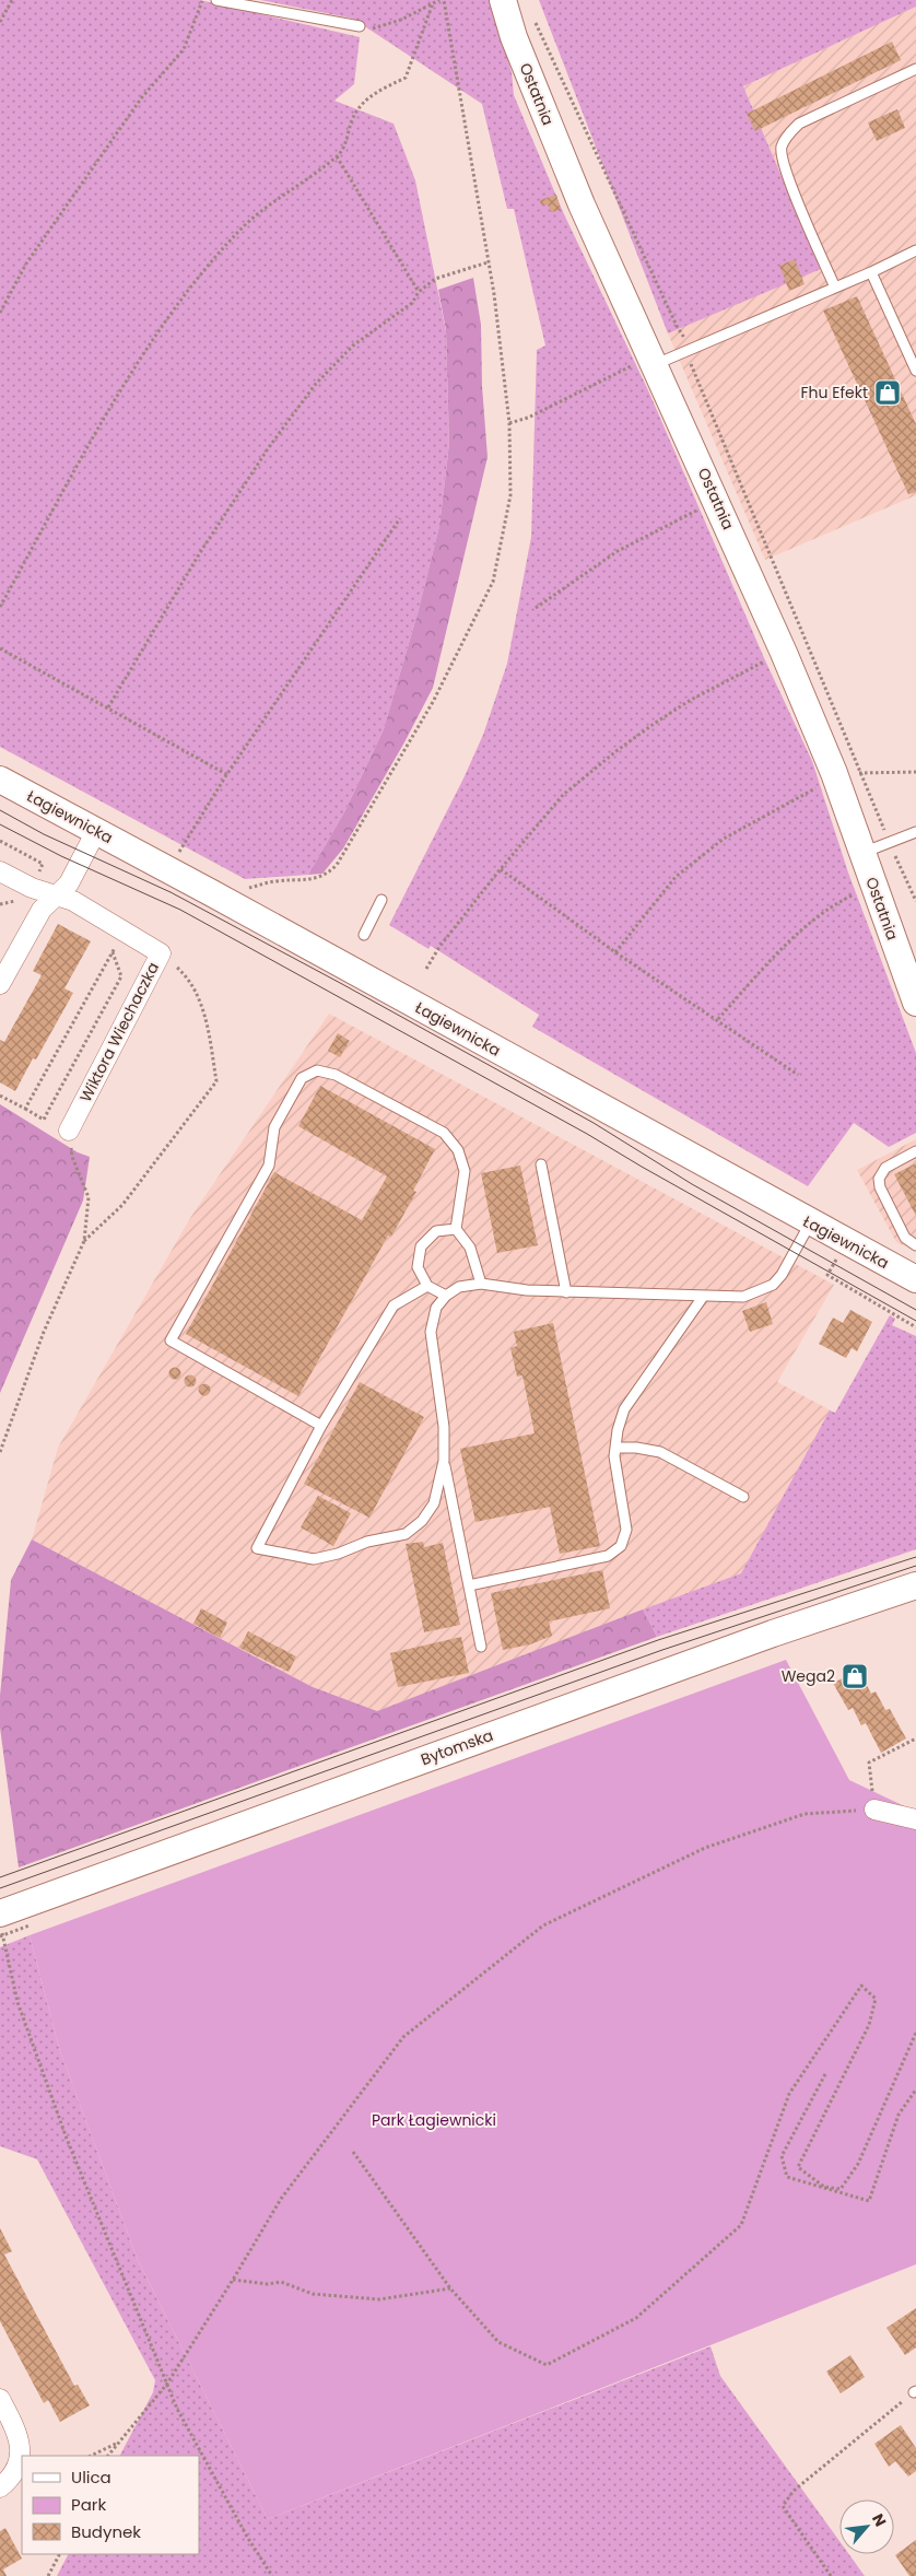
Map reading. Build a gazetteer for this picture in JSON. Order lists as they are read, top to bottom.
{
  "streets": {
    "street": [
      "Ostatnia",
      "Łagiewnicka",
      "Wiktora Wiechaczka",
      "Bytomska"
    ]
  },
  "parks": ["Park Łagiewnicki"],
  "places": {
    "shop": ["Fhu Efekt", "Wega2"]
  },
  "legend": ["Ulica", "Park", "Budynek"],
  "north": "top right"
}
